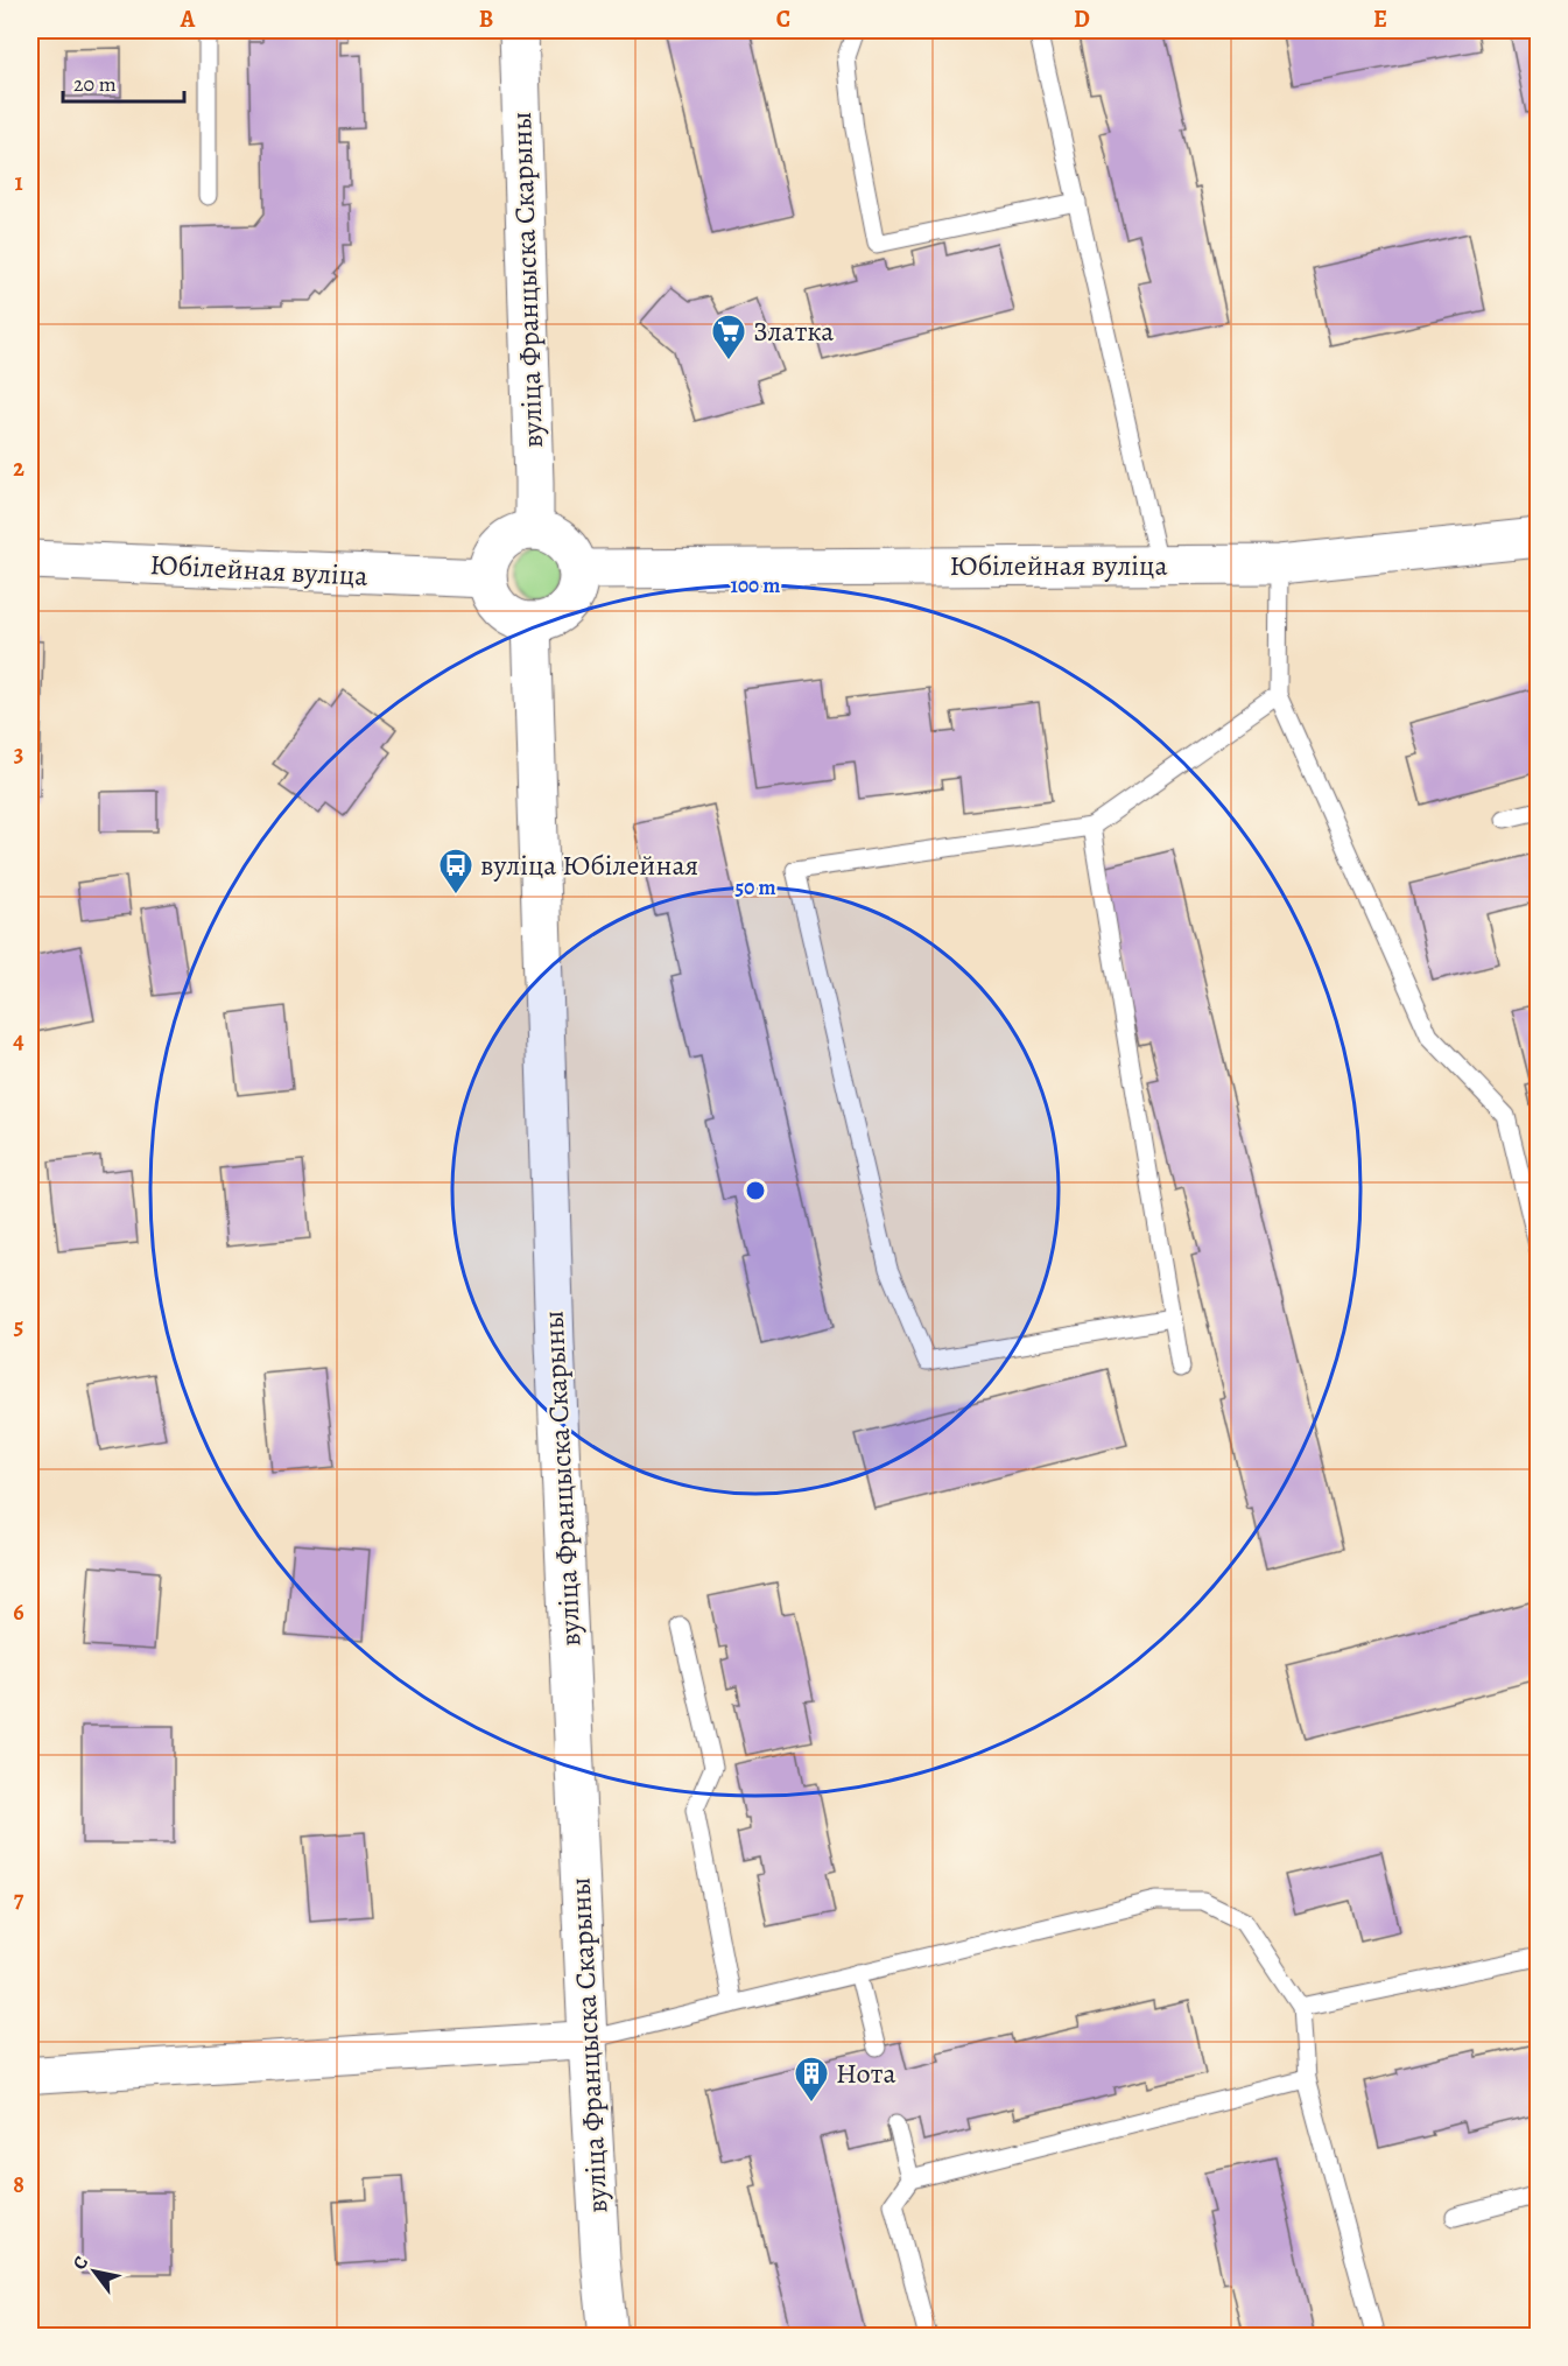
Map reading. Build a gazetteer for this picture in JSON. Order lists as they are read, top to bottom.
{
  "streets": {
    "street": ["вуліца Францыска Скарыны", "Юбілейная вуліца"]
  },
  "crossings": [
    ["вуліца Францыска Скарыны", "Юбілейная вуліца"]
  ],
  "places": {
    "supermarket": ["Златка"],
    "bus stop": ["вуліца Юбілейная"],
    "building": ["Нота"]
  },
  "scale_bar": "20 m",
  "north": "top left",
  "grid": {
    "columns": [
      "A",
      "B",
      "C",
      "D",
      "E"
    ],
    "rows": [
      "1",
      "2",
      "3",
      "4",
      "5",
      "6",
      "7",
      "8"
    ]
  },
  "rings": ["100 m", "50 m"]
}
